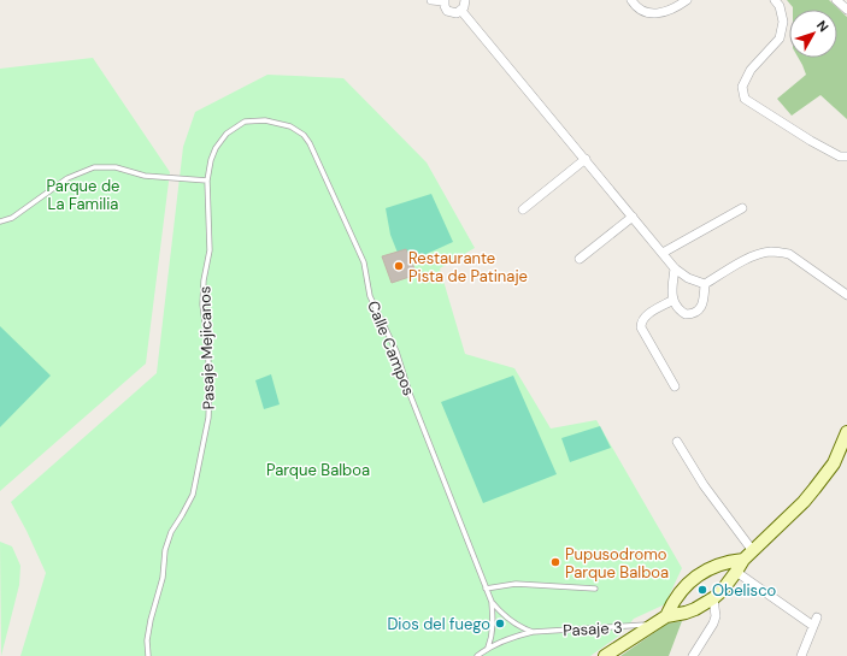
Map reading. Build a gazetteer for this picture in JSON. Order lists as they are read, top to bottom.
{
  "streets": {
    "lane": ["Pasaje Mejicanos", "Calle Campos", "Pasaje 3"]
  },
  "crossings": [
    ["Pasaje Mejicanos", "Calle Campos"]
  ],
  "parks": ["Parque de La Familia", "Parque Balboa"],
  "places": [
    "Restaurante Pista de Patinaje",
    "Pupusodromo Parque Balboa",
    "Obelisco",
    "Dios del fuego"
  ],
  "north": "top right"
}
